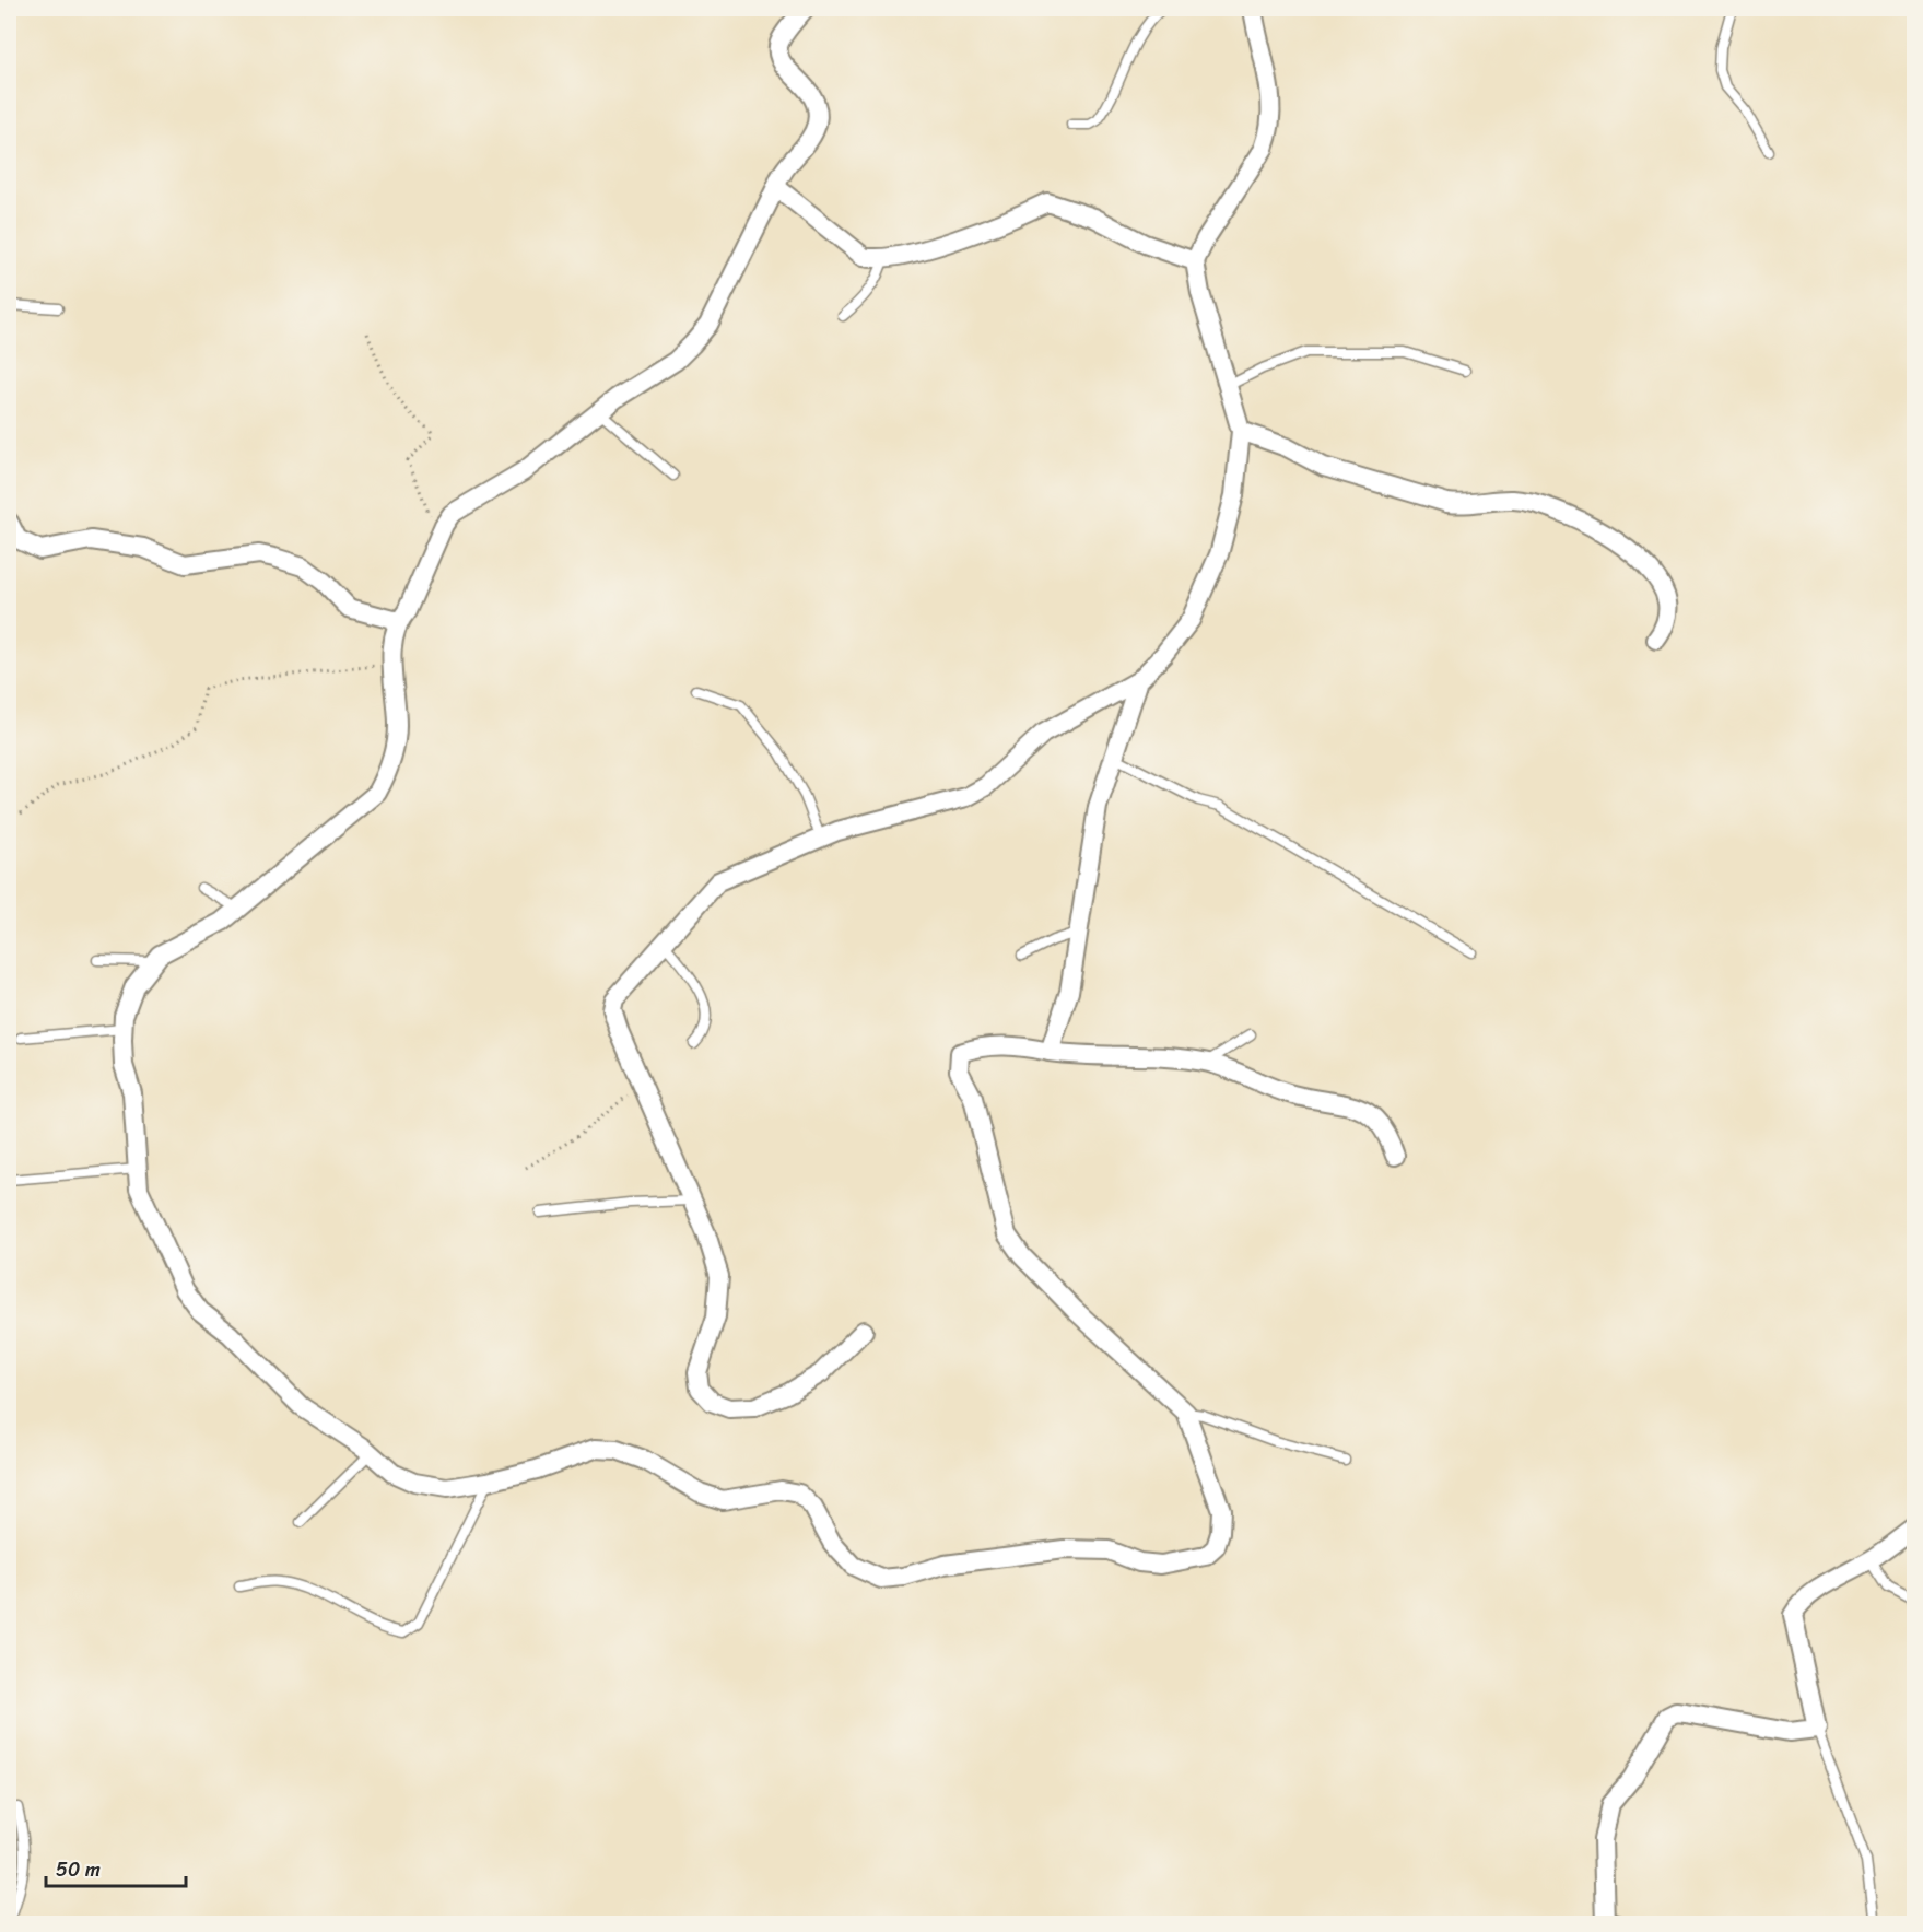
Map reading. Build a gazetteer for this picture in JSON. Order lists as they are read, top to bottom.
{
  "scale_bar": "50 m"
}
